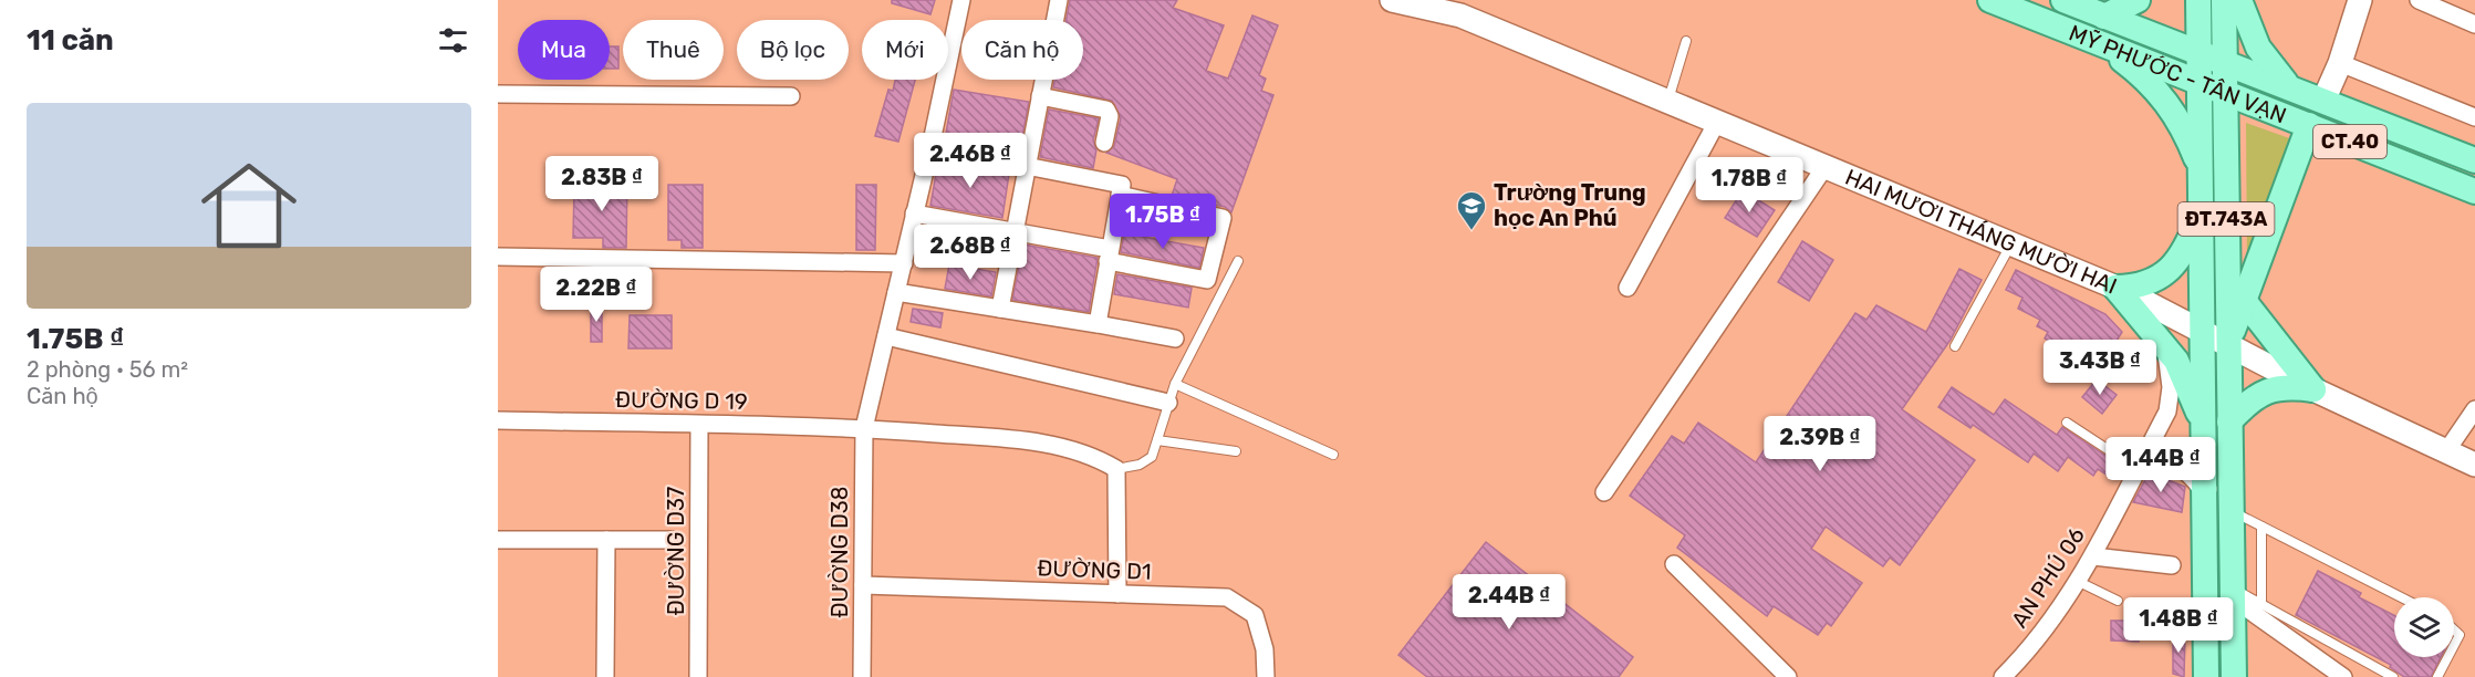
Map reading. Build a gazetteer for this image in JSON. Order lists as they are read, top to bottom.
{
  "streets": {
    "main road": [
      "MỸ PHƯỚC - TÂN VẠN",
      "CT.40",
      "ĐT.743A",
      "HAI MƯƠI THÁNG MƯỜI HAI"
    ],
    "street": [
      "ĐƯỜNG D 19",
      "ĐƯỜNG D37",
      "ĐƯỜNG D38",
      "ĐƯỜNG D1",
      "AN PHÚ 06"
    ]
  },
  "crossings": [
    ["MỸ PHƯỚC - TÂN VẠN", "ĐT.743A"],
    ["ĐT.743A", "HAI MƯƠI THÁNG MƯỜI HAI"],
    ["ĐƯỜNG D 19", "ĐƯỜNG D37"],
    ["ĐƯỜNG D 19", "ĐƯỜNG D38"],
    ["ĐƯỜNG D38", "ĐƯỜNG D1"]
  ],
  "places": {
    "school or university": ["Trường Trung học An Phú"]
  },
  "page": {
    "heading": "11 căn",
    "chip": [
      "Mua",
      "Thuê",
      "Bộ lọc",
      "Mới",
      "Căn hộ"
    ],
    "list": [
      {
        "name": "1.75B ₫",
        "note": "2 phòng · 56 m² · Căn hộ"
      }
    ],
    "price": [
      "2.46B ₫",
      "2.83B ₫",
      "1.78B ₫",
      "1.75B ₫",
      "2.68B ₫",
      "2.22B ₫",
      "3.43B ₫",
      "2.39B ₫",
      "1.44B ₫",
      "2.44B ₫",
      "1.48B ₫"
    ]
  }
}
